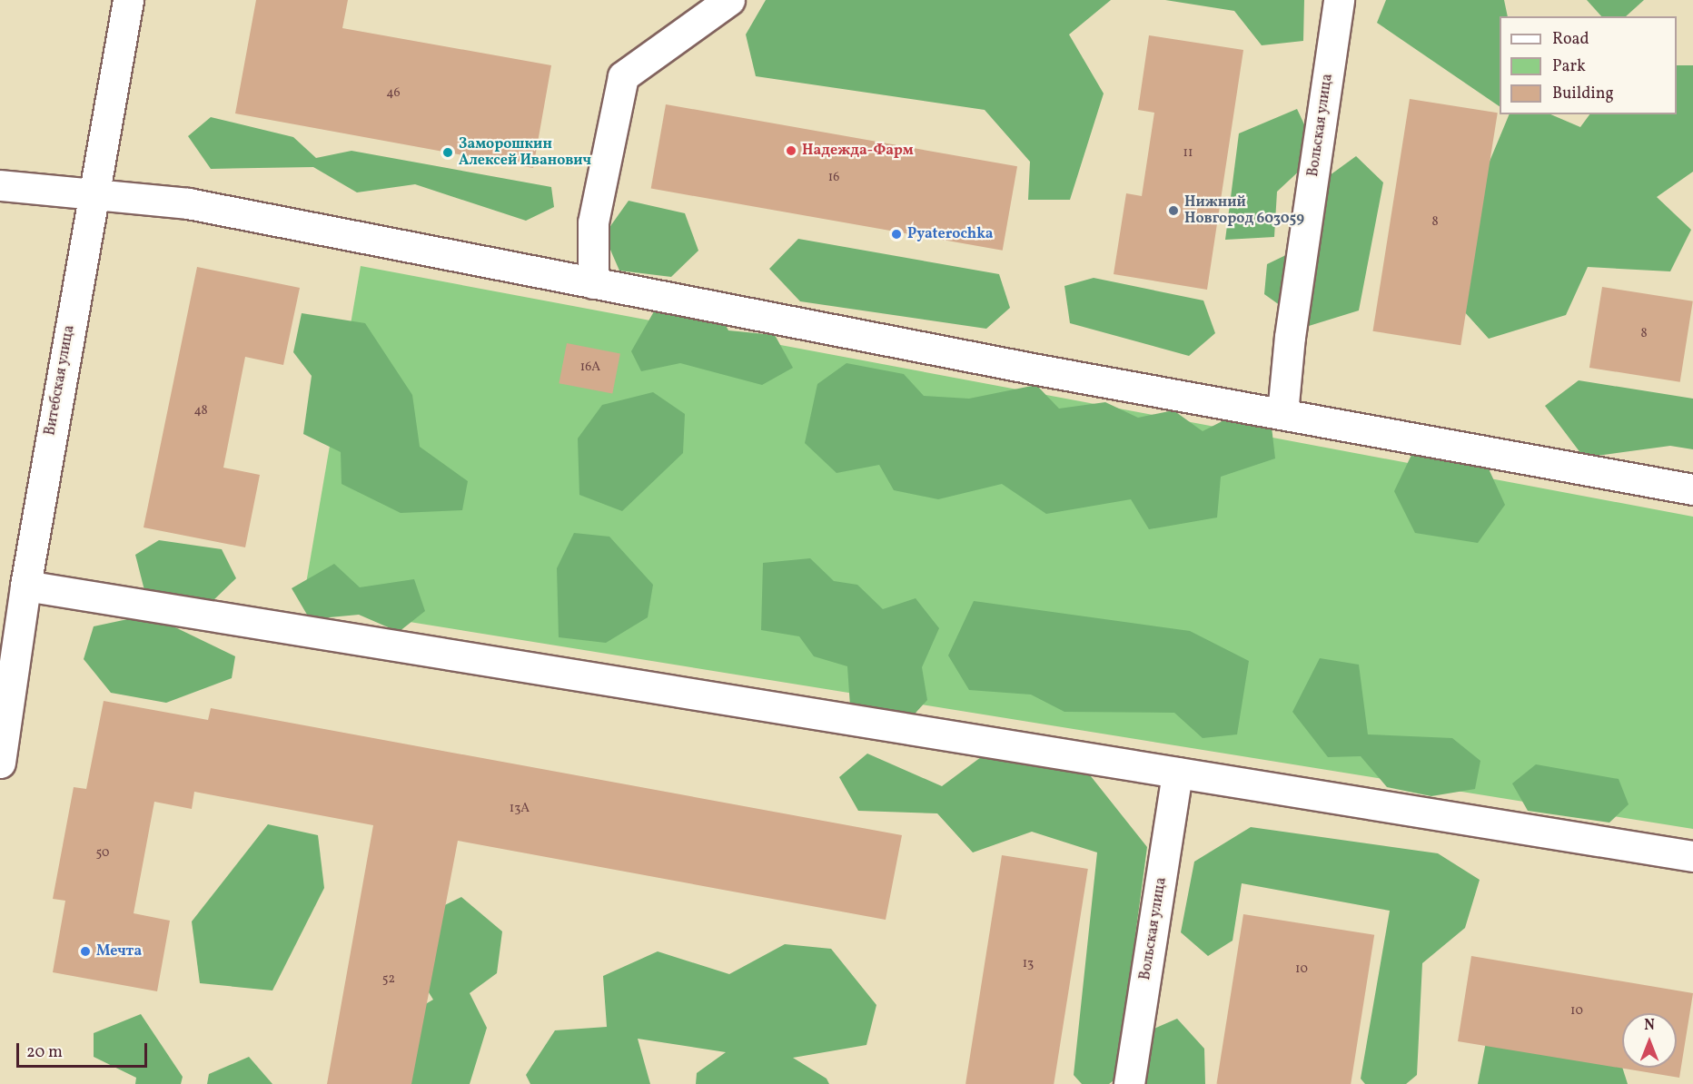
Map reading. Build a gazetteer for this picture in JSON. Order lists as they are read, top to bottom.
{
  "streets": {
    "street": ["Вольская улица", "Витебская улица"]
  },
  "places": [
    "Надежда-Фарм",
    "Заморошкин Алексей Иванович",
    "Нижний Новгород 603059",
    "Pyaterochka",
    "Мечта"
  ],
  "house_numbers": [
    "46",
    "11",
    "16",
    "8",
    "8",
    "16А",
    "48",
    "13А",
    "50",
    "13",
    "10",
    "52",
    "10"
  ],
  "legend": ["Road", "Park", "Building"],
  "scale_bar": "20 m",
  "north": "top"
}
